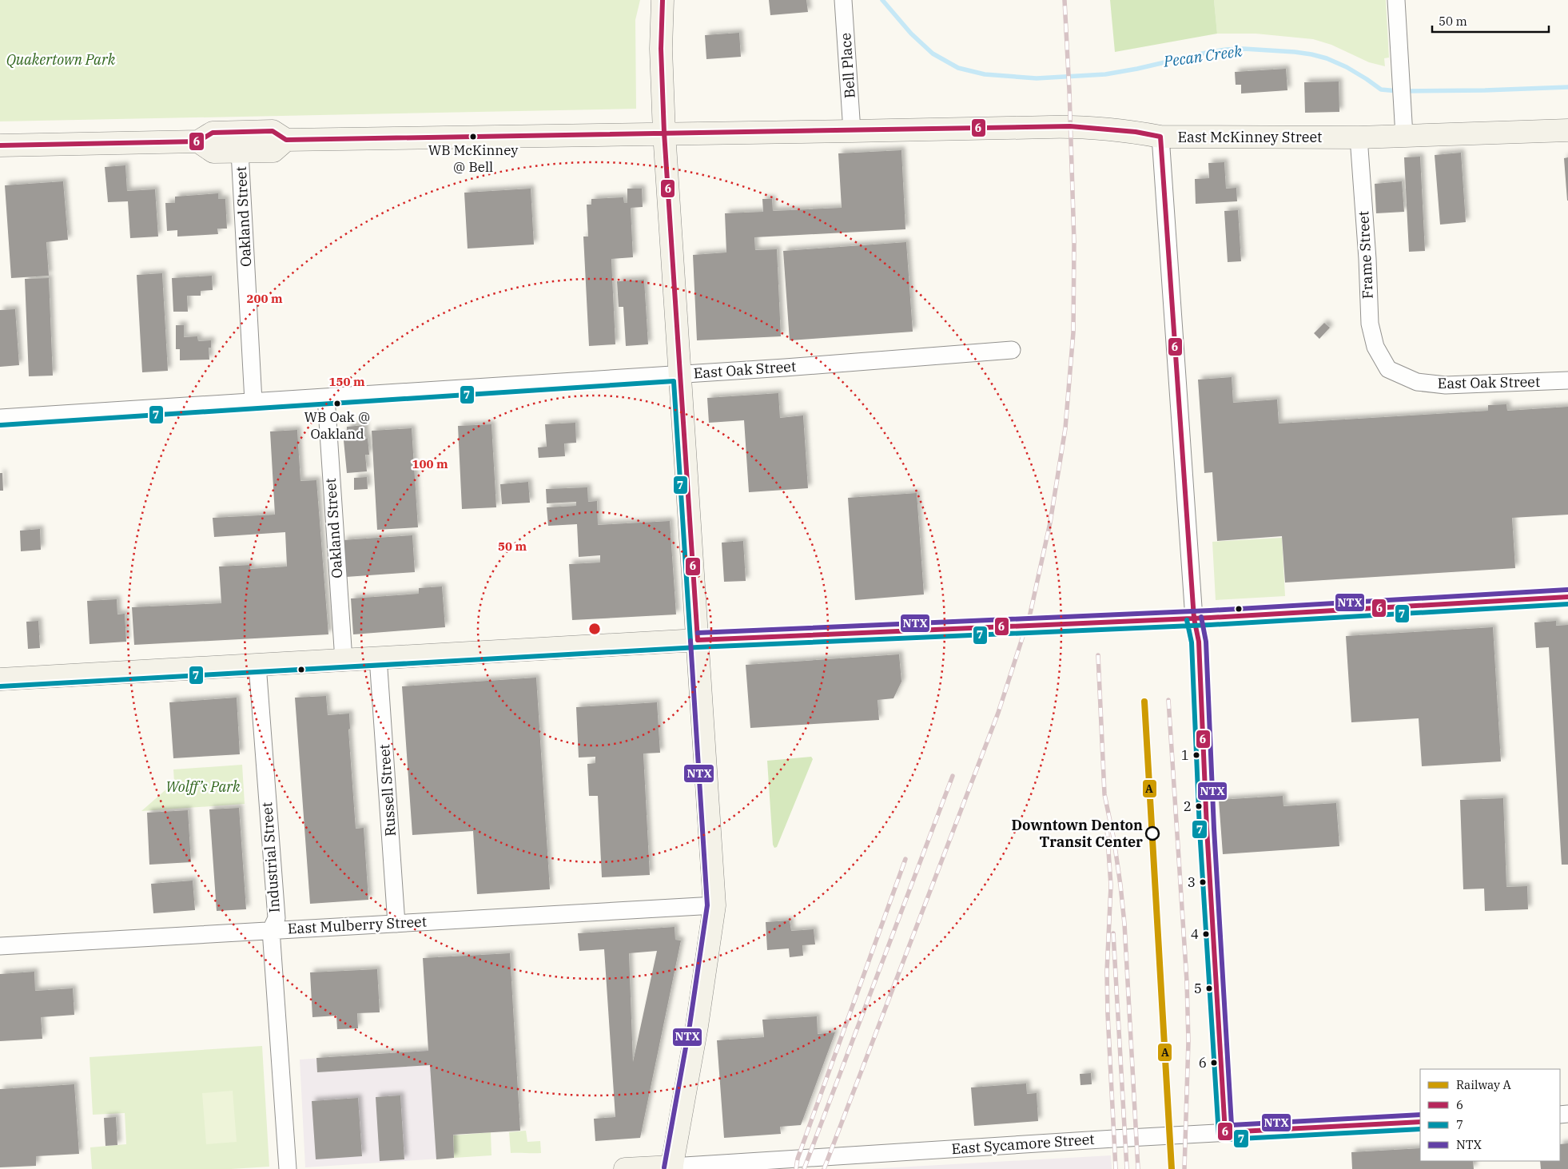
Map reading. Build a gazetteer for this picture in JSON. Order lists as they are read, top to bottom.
{
  "streets": {
    "main road": ["East McKinney Street", "East Sycamore Street"],
    "street": [
      "Bell Place",
      "Oakland Street",
      "Frame Street",
      "East Oak Street",
      "Russell Street",
      "Industrial Street",
      "East Mulberry Street"
    ]
  },
  "crossings": [
    ["Bell Place", "East McKinney Street"],
    ["East McKinney Street", "Frame Street"],
    ["Oakland Street", "East Oak Street"],
    ["Frame Street", "East Oak Street"],
    ["Russell Street", "East Mulberry Street"],
    ["Industrial Street", "East Mulberry Street"]
  ],
  "water": ["Pecan Creek"],
  "parks": ["Quakertown Park", "Wolff’s Park"],
  "places": [
    "WB McKinney @ Bell",
    "WB Oak @ Oakland",
    "1",
    "2",
    "Downtown Denton Transit Center",
    "3",
    "4",
    "5",
    "6"
  ],
  "lines": [
    "transit line 6",
    "transit line 7",
    "transit line NTX",
    "rail line A"
  ],
  "legend": [
    "Railway A",
    "6",
    "7",
    "NTX"
  ],
  "scale_bar": "50 m",
  "rings": [
    "200 m",
    "150 m",
    "100 m",
    "50 m"
  ]
}
